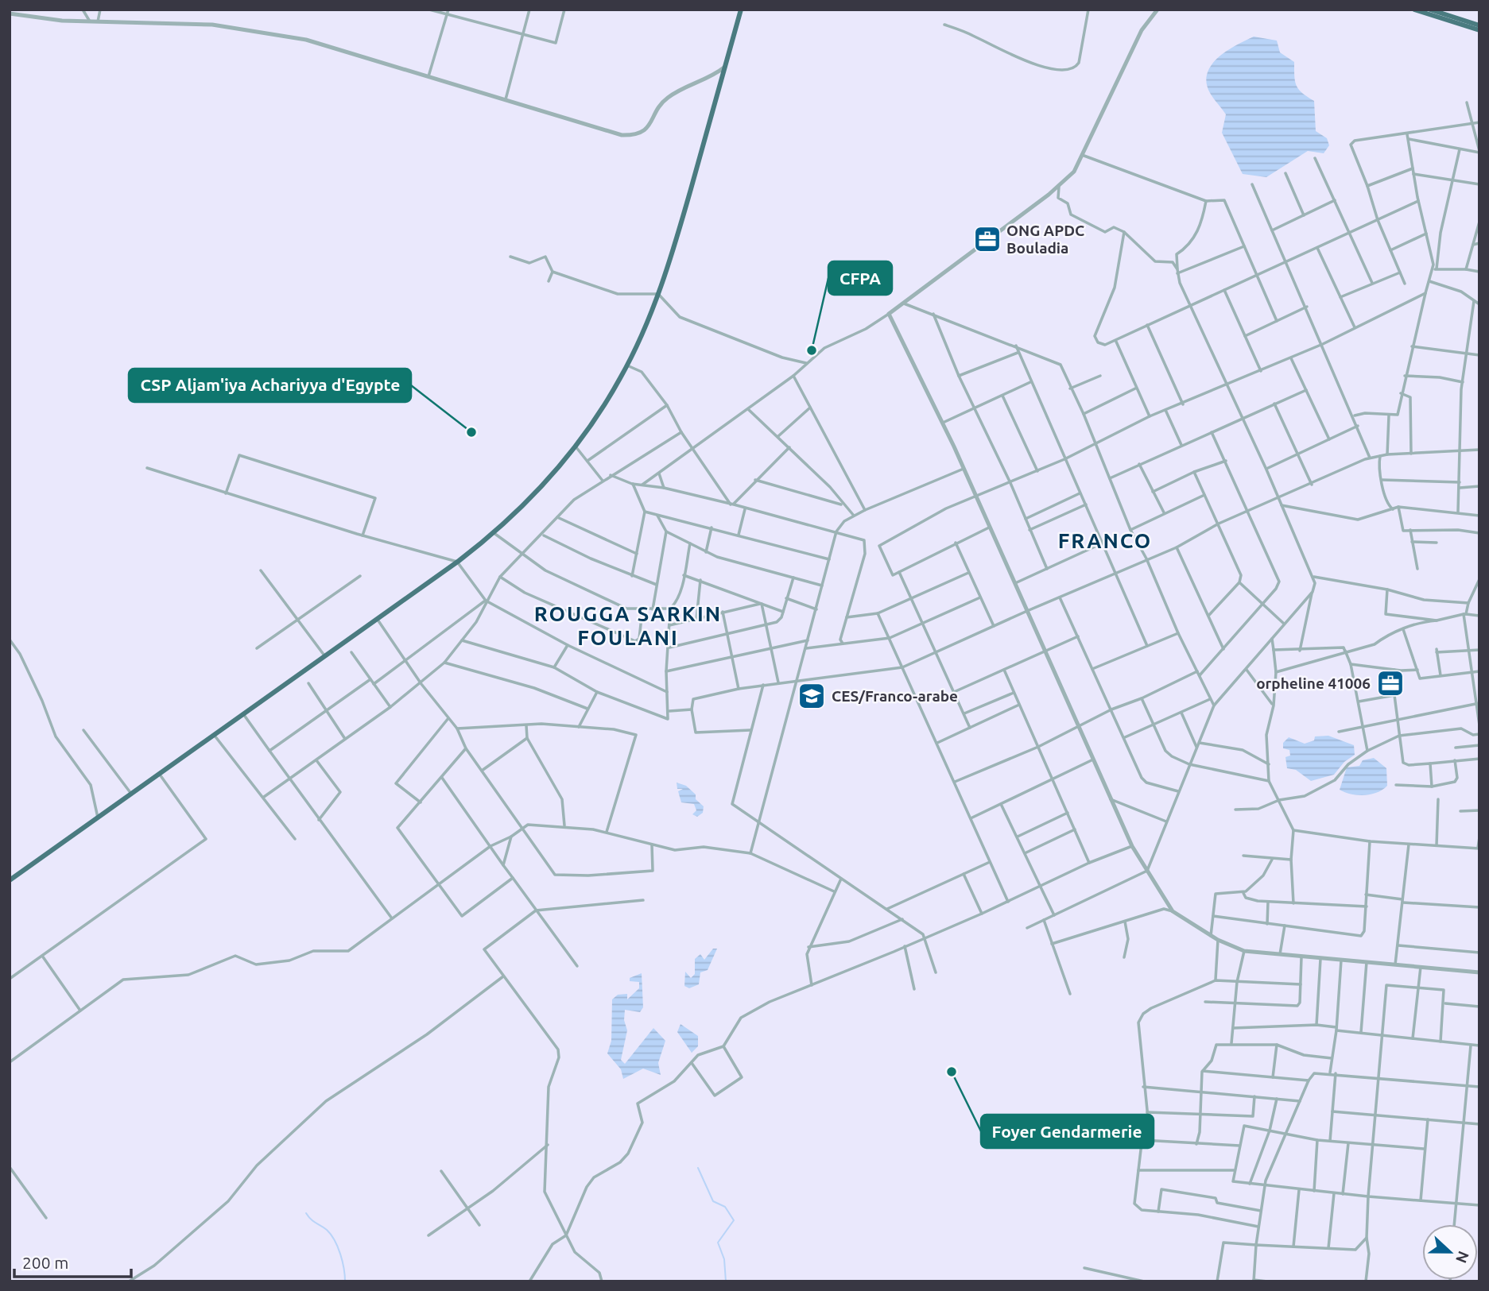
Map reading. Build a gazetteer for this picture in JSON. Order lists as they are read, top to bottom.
{
  "districts": ["FRANCO", "ROUGGA SARKIN FOULANI"],
  "places": {
    "office": ["ONG APDC Bouladia", "orpheline 41006"],
    "other": ["CFPA", "CSP Aljam'iya Achariyya d'Egypte", "Foyer Gendarmerie"],
    "school or university": ["CES/Franco-arabe"]
  },
  "scale_bar": "200 m",
  "north": "right"
}
